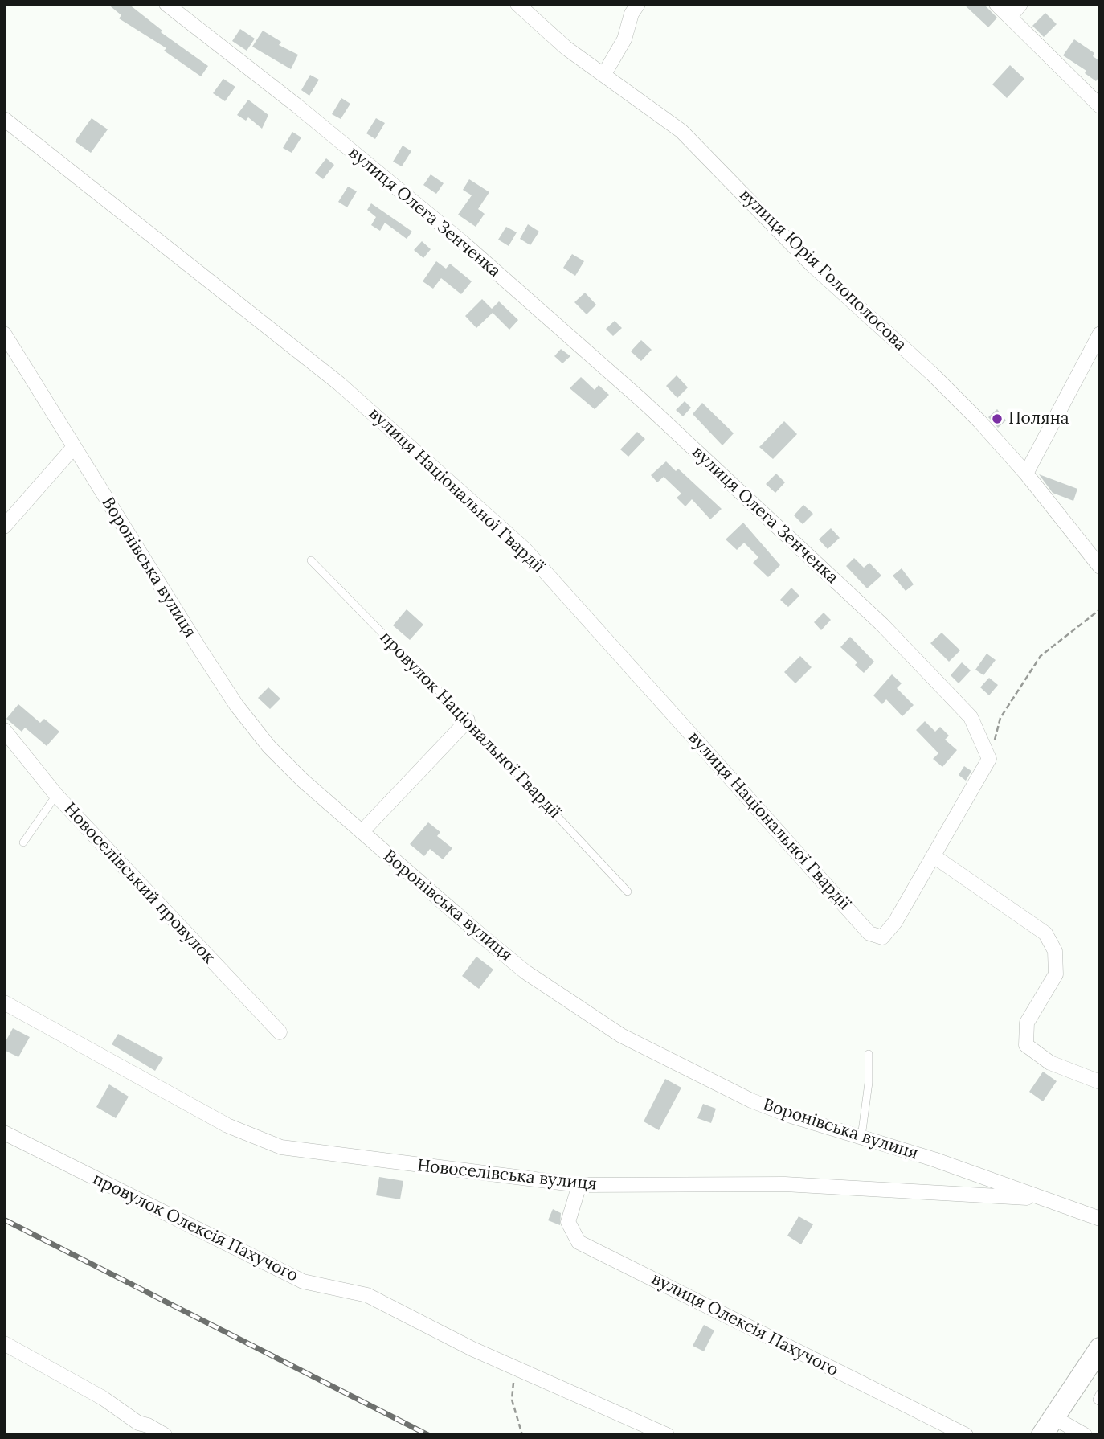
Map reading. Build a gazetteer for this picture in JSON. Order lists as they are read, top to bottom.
{
  "streets": {
    "street": [
      "вулиця Олега Зенченка",
      "вулиця Юрія Голополосова",
      "вулиця Національної Гвардії",
      "Воронівська вулиця",
      "Новоселівський провулок",
      "Новоселівська вулиця",
      "провулок Олексія Пахучого",
      "вулиця Олексія Пахучого"
    ],
    "lane": ["провулок Національної Гвардії"]
  },
  "crossings": [
    ["Воронівська вулиця", "Новоселівська вулиця"],
    ["Новоселівська вулиця", "вулиця Олексія Пахучого"]
  ],
  "places": ["Поляна"]
}
